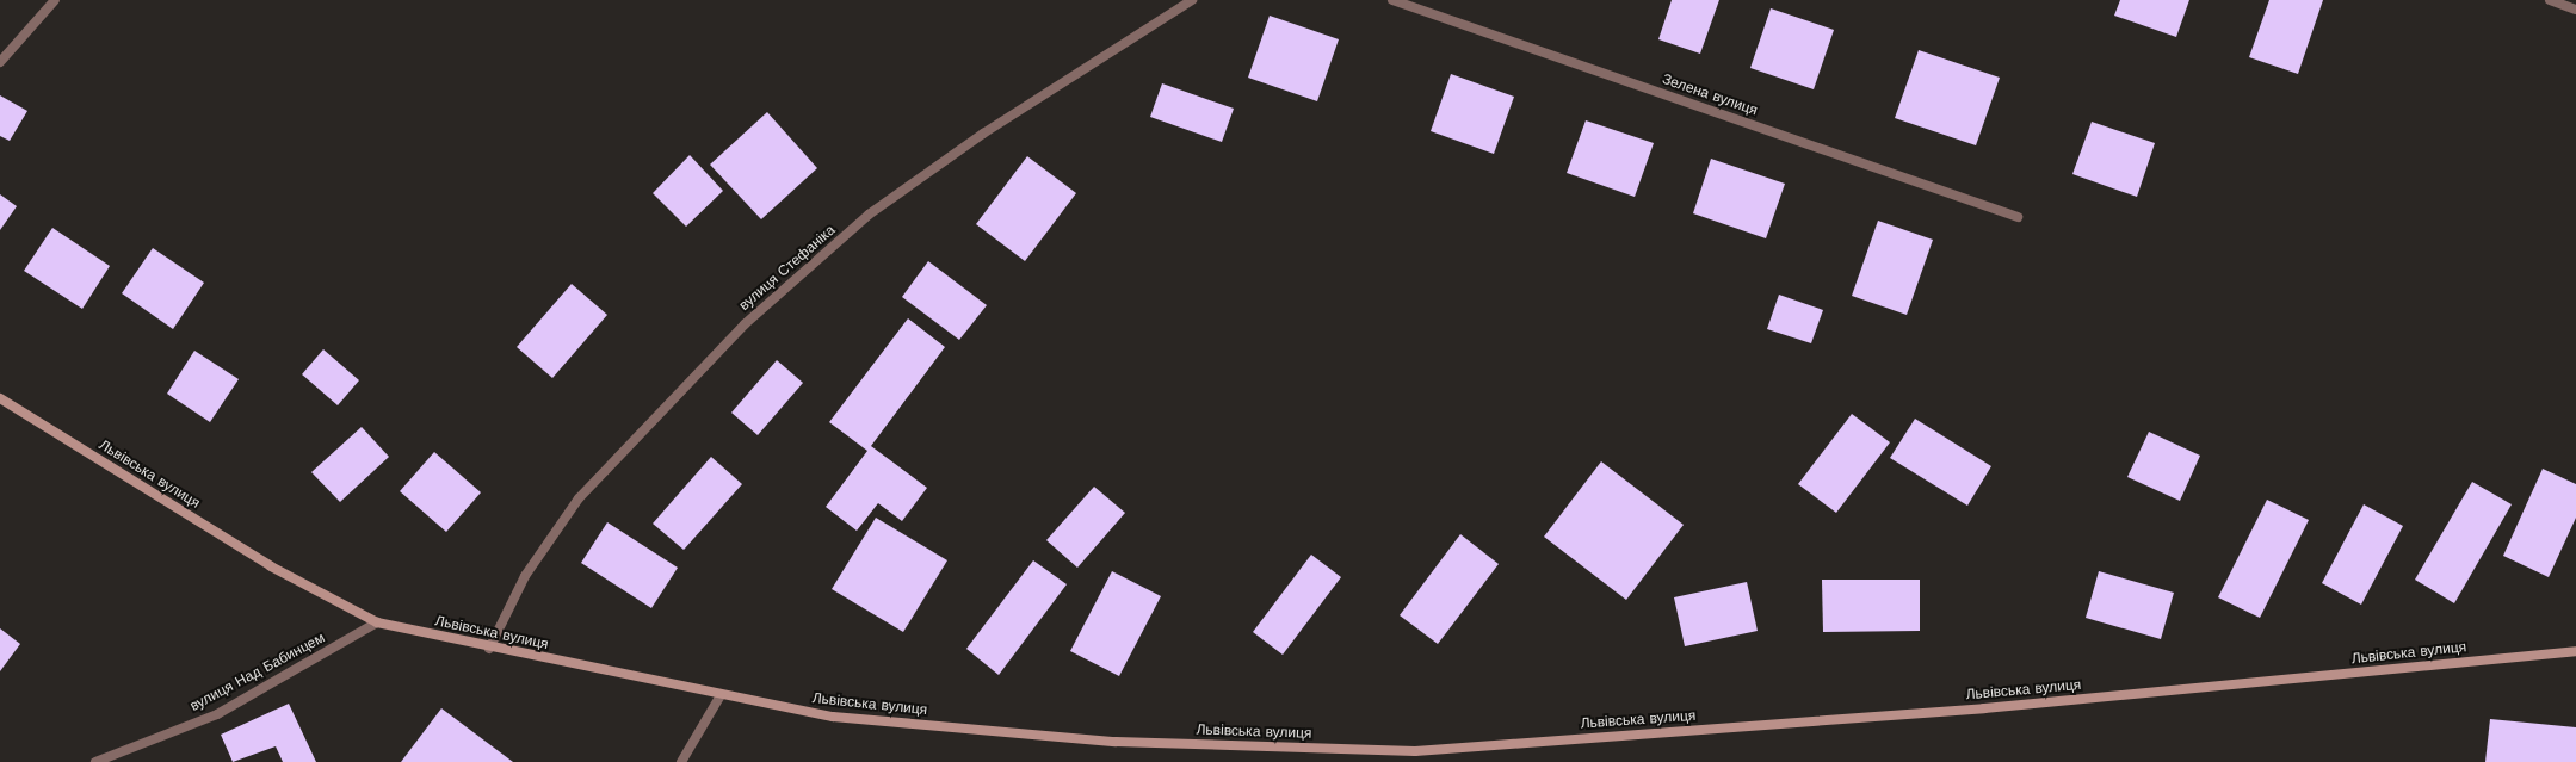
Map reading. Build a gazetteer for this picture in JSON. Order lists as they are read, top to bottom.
{
  "streets": {
    "street": [
      "Зелена вулиця",
      "вулиця Стефаніка",
      "Львівська вулиця",
      "вулиця Над Бабинцем"
    ]
  },
  "crossings": [
    ["вулиця Стефаніка", "Львівська вулиця"],
    ["Львівська вулиця", "вулиця Над Бабинцем"]
  ]
}
